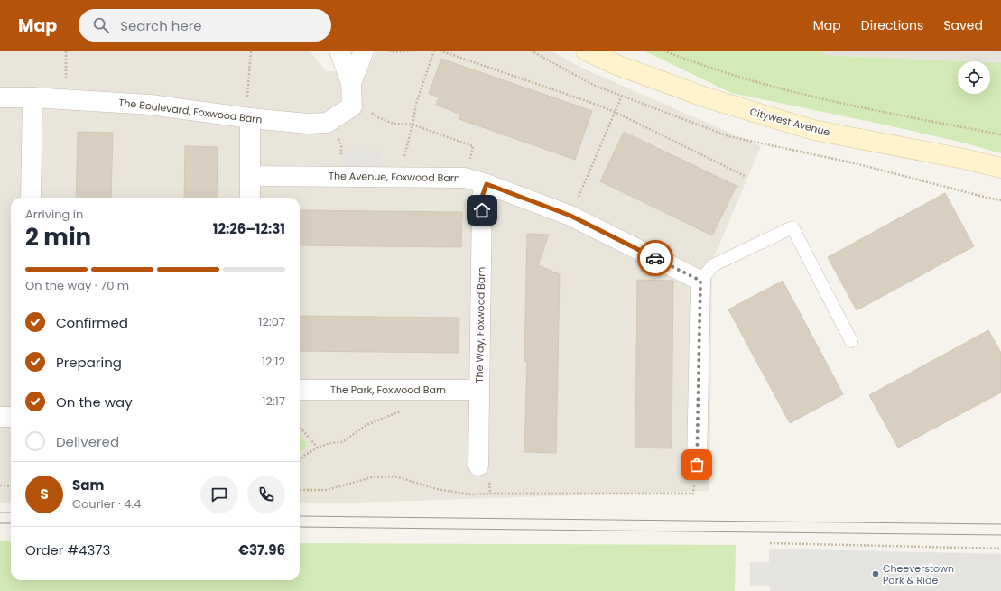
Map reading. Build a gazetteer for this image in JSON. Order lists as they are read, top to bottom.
{
  "streets": {
    "main road": ["Citywest Avenue"],
    "street": [
      "The Boulevard, Foxwood Barn",
      "The Avenue, Foxwood Barn",
      "The Way, Foxwood Barn",
      "The Park, Foxwood Barn"
    ]
  },
  "crossings": [
    ["The Avenue, Foxwood Barn", "The Way, Foxwood Barn"],
    ["The Way, Foxwood Barn", "The Park, Foxwood Barn"]
  ],
  "places": ["Cheeverstown Park & Ride"],
  "page": {
    "header": "Map",
    "search": "Search here",
    "nav": ["Map", "Directions", "Saved"],
    "heading": ["2 min", "Arriving in", "12:26–12:31"],
    "panel": [
      "Sam",
      "Courier · 4.4",
      "Order #4373",
      "€37.96"
    ],
    "bar": "On the way · 70 m",
    "list": [
      ["Confirmed", "12:07"],
      ["Preparing", "12:12"],
      ["On the way", "12:17"],
      "Delivered"
    ],
    "round": "S"
  }
}
